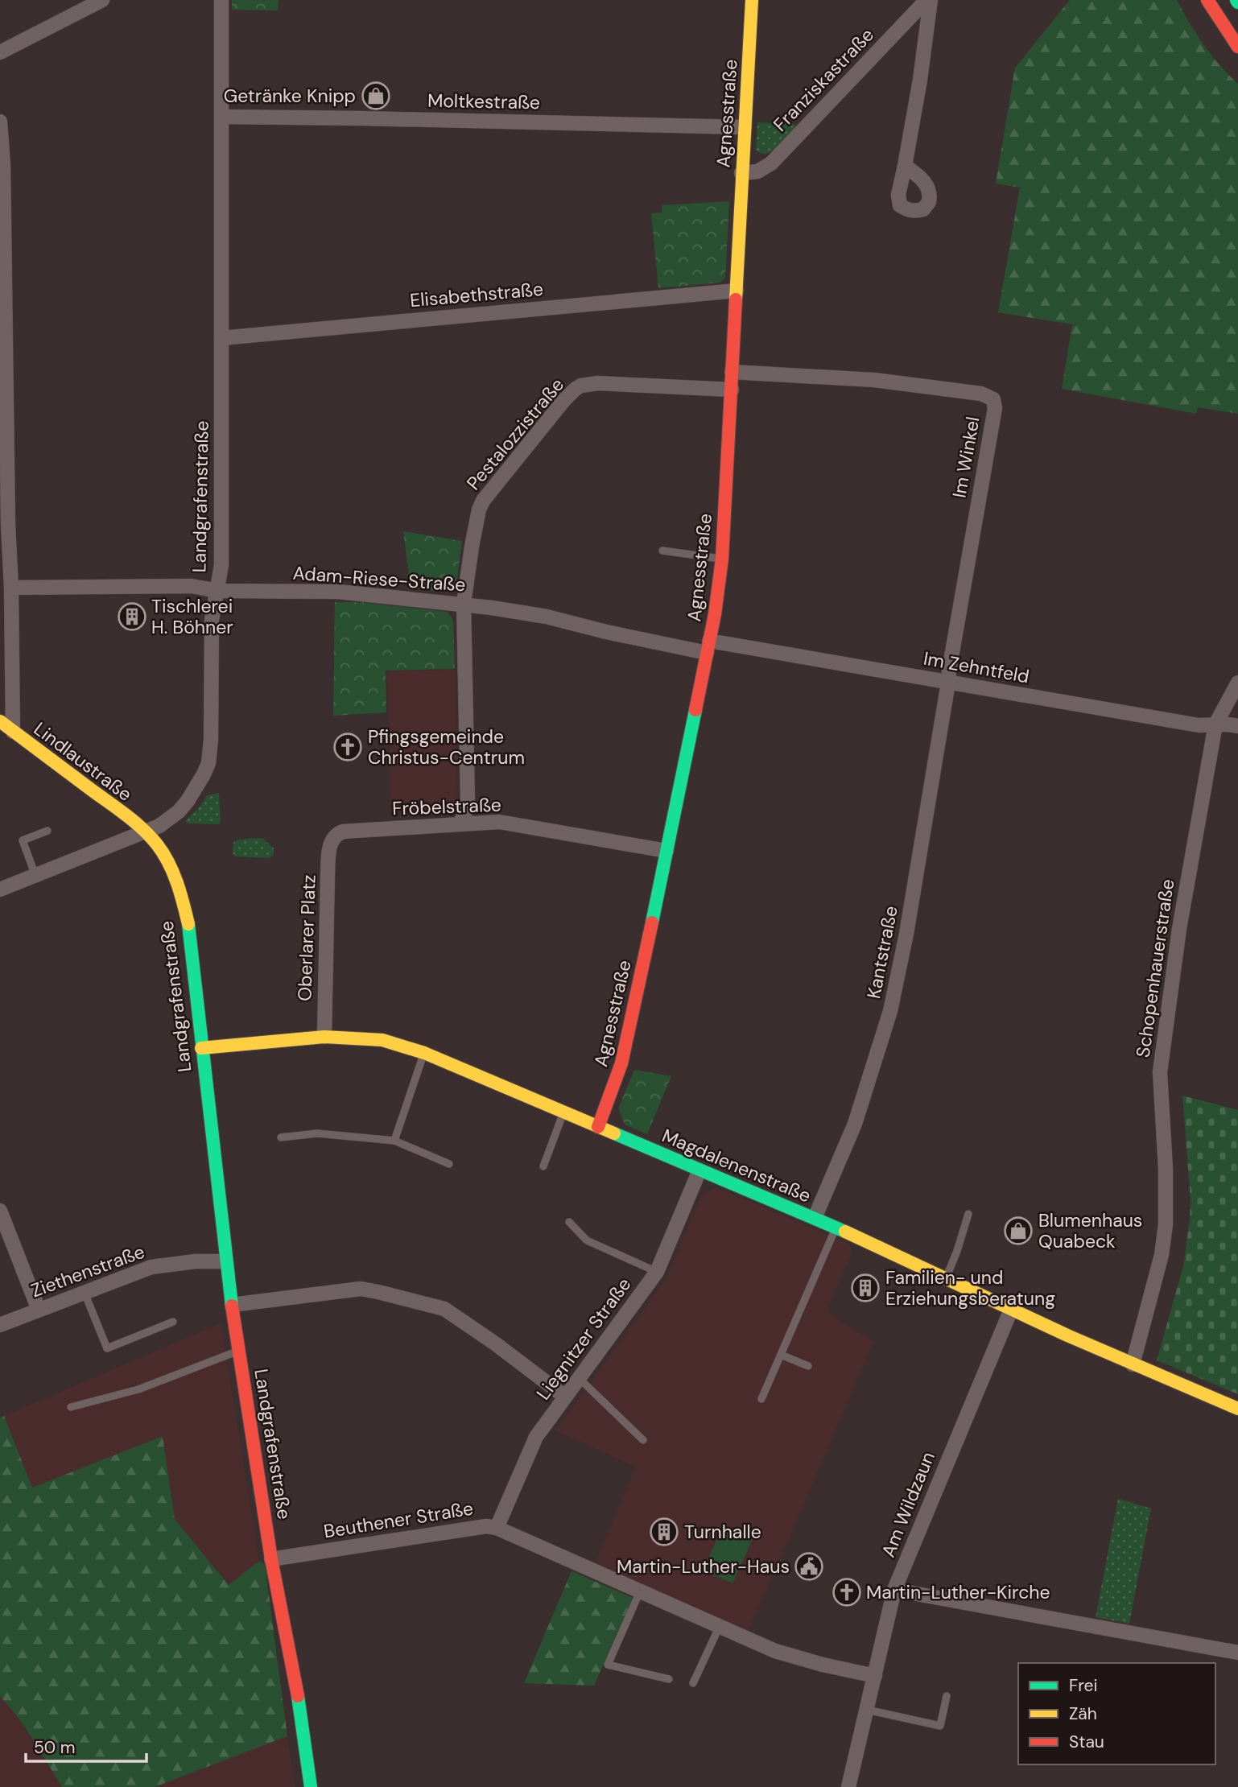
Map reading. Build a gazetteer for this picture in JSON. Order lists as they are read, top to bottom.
{
  "streets": {
    "main road": [
      "Agnesstraße",
      "Landgrafenstraße",
      "Lindlaustraße",
      "Magdalenenstraße"
    ],
    "street": [
      "Franziskastraße",
      "Moltkestraße",
      "Elisabethstraße",
      "Pestalozzistraße",
      "Im Winkel",
      "Adam-Riese-Straße",
      "Im Zehntfeld",
      "Fröbelstraße",
      "Oberlarer Platz",
      "Kantstraße",
      "Schopenhauerstraße",
      "Ziethenstraße",
      "Liegnitzer Straße",
      "Am Wildzaun",
      "Beuthener Straße"
    ]
  },
  "crossings": [
    ["Franziskastraße", "Agnesstraße"],
    ["Moltkestraße", "Agnesstraße"],
    ["Moltkestraße", "Landgrafenstraße"],
    ["Agnesstraße", "Elisabethstraße"],
    ["Agnesstraße", "Pestalozzistraße"],
    ["Agnesstraße", "Im Winkel"],
    ["Agnesstraße", "Adam-Riese-Straße"],
    ["Agnesstraße", "Im Zehntfeld"],
    ["Agnesstraße", "Fröbelstraße"],
    ["Agnesstraße", "Magdalenenstraße"],
    ["Elisabethstraße", "Landgrafenstraße"],
    ["Pestalozzistraße", "Adam-Riese-Straße"],
    ["Pestalozzistraße", "Fröbelstraße"],
    ["Im Winkel", "Im Zehntfeld"],
    ["Im Winkel", "Kantstraße"],
    ["Landgrafenstraße", "Adam-Riese-Straße"],
    ["Landgrafenstraße", "Lindlaustraße"],
    ["Landgrafenstraße", "Magdalenenstraße"],
    ["Landgrafenstraße", "Ziethenstraße"],
    ["Landgrafenstraße", "Beuthener Straße"],
    ["Adam-Riese-Straße", "Im Zehntfeld"],
    ["Im Zehntfeld", "Kantstraße"],
    ["Im Zehntfeld", "Schopenhauerstraße"],
    ["Fröbelstraße", "Oberlarer Platz"],
    ["Oberlarer Platz", "Magdalenenstraße"],
    ["Kantstraße", "Magdalenenstraße"],
    ["Schopenhauerstraße", "Magdalenenstraße"],
    ["Magdalenenstraße", "Liegnitzer Straße"],
    ["Magdalenenstraße", "Am Wildzaun"],
    ["Liegnitzer Straße", "Beuthener Straße"],
    ["Am Wildzaun", "Beuthener Straße"]
  ],
  "places": {
    "shop": ["Getränke Knipp", "Blumenhaus Quabeck"],
    "building": ["Tischlerei H. Böhner", "Familien- und Erziehungsberatung", "Turnhalle"],
    "church": ["Pfingsgemeinde Christus-Centrum", "Martin-Luther-Kirche"],
    "public building": ["Martin-Luther-Haus"]
  },
  "legend": ["Frei", "Zäh", "Stau"],
  "scale_bar": "50 m"
}
